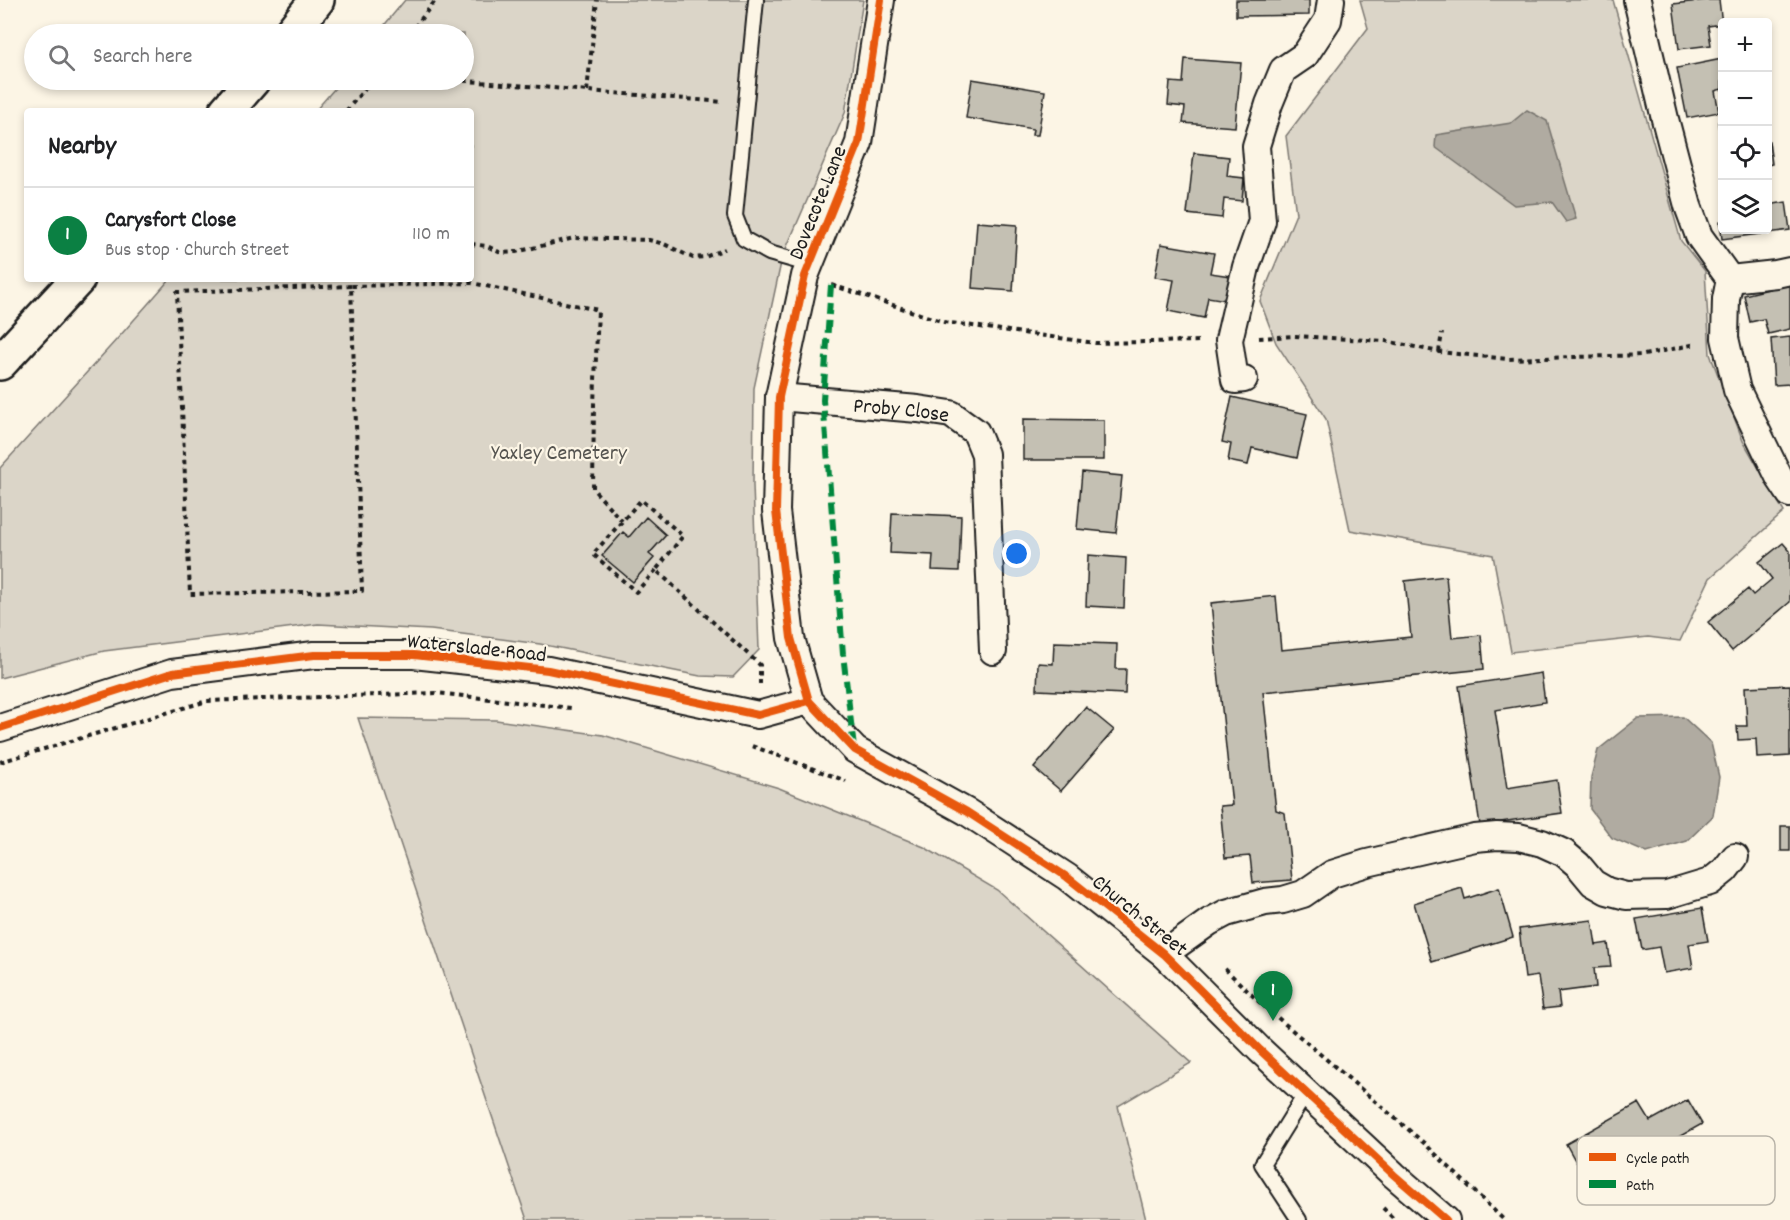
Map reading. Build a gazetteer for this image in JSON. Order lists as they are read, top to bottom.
{
  "streets": {
    "street": [
      "Dovecote Lane",
      "Proby Close",
      "Waterslade Road",
      "Church Street"
    ]
  },
  "crossings": [
    ["Dovecote Lane", "Proby Close"],
    ["Dovecote Lane", "Waterslade Road"],
    ["Dovecote Lane", "Church Street"],
    ["Waterslade Road", "Church Street"]
  ],
  "parks": ["Yaxley Cemetery"],
  "legend": ["Cycle path", "Path"],
  "page": {
    "map_buttons": ["+", "−"],
    "search": "Search here",
    "heading": "Nearby",
    "list": [
      {
        "mark": "1",
        "name": "Carysfort Close",
        "note": "Bus stop · Church Street",
        "value": "110 m"
      }
    ],
    "pins": "1"
  }
}
